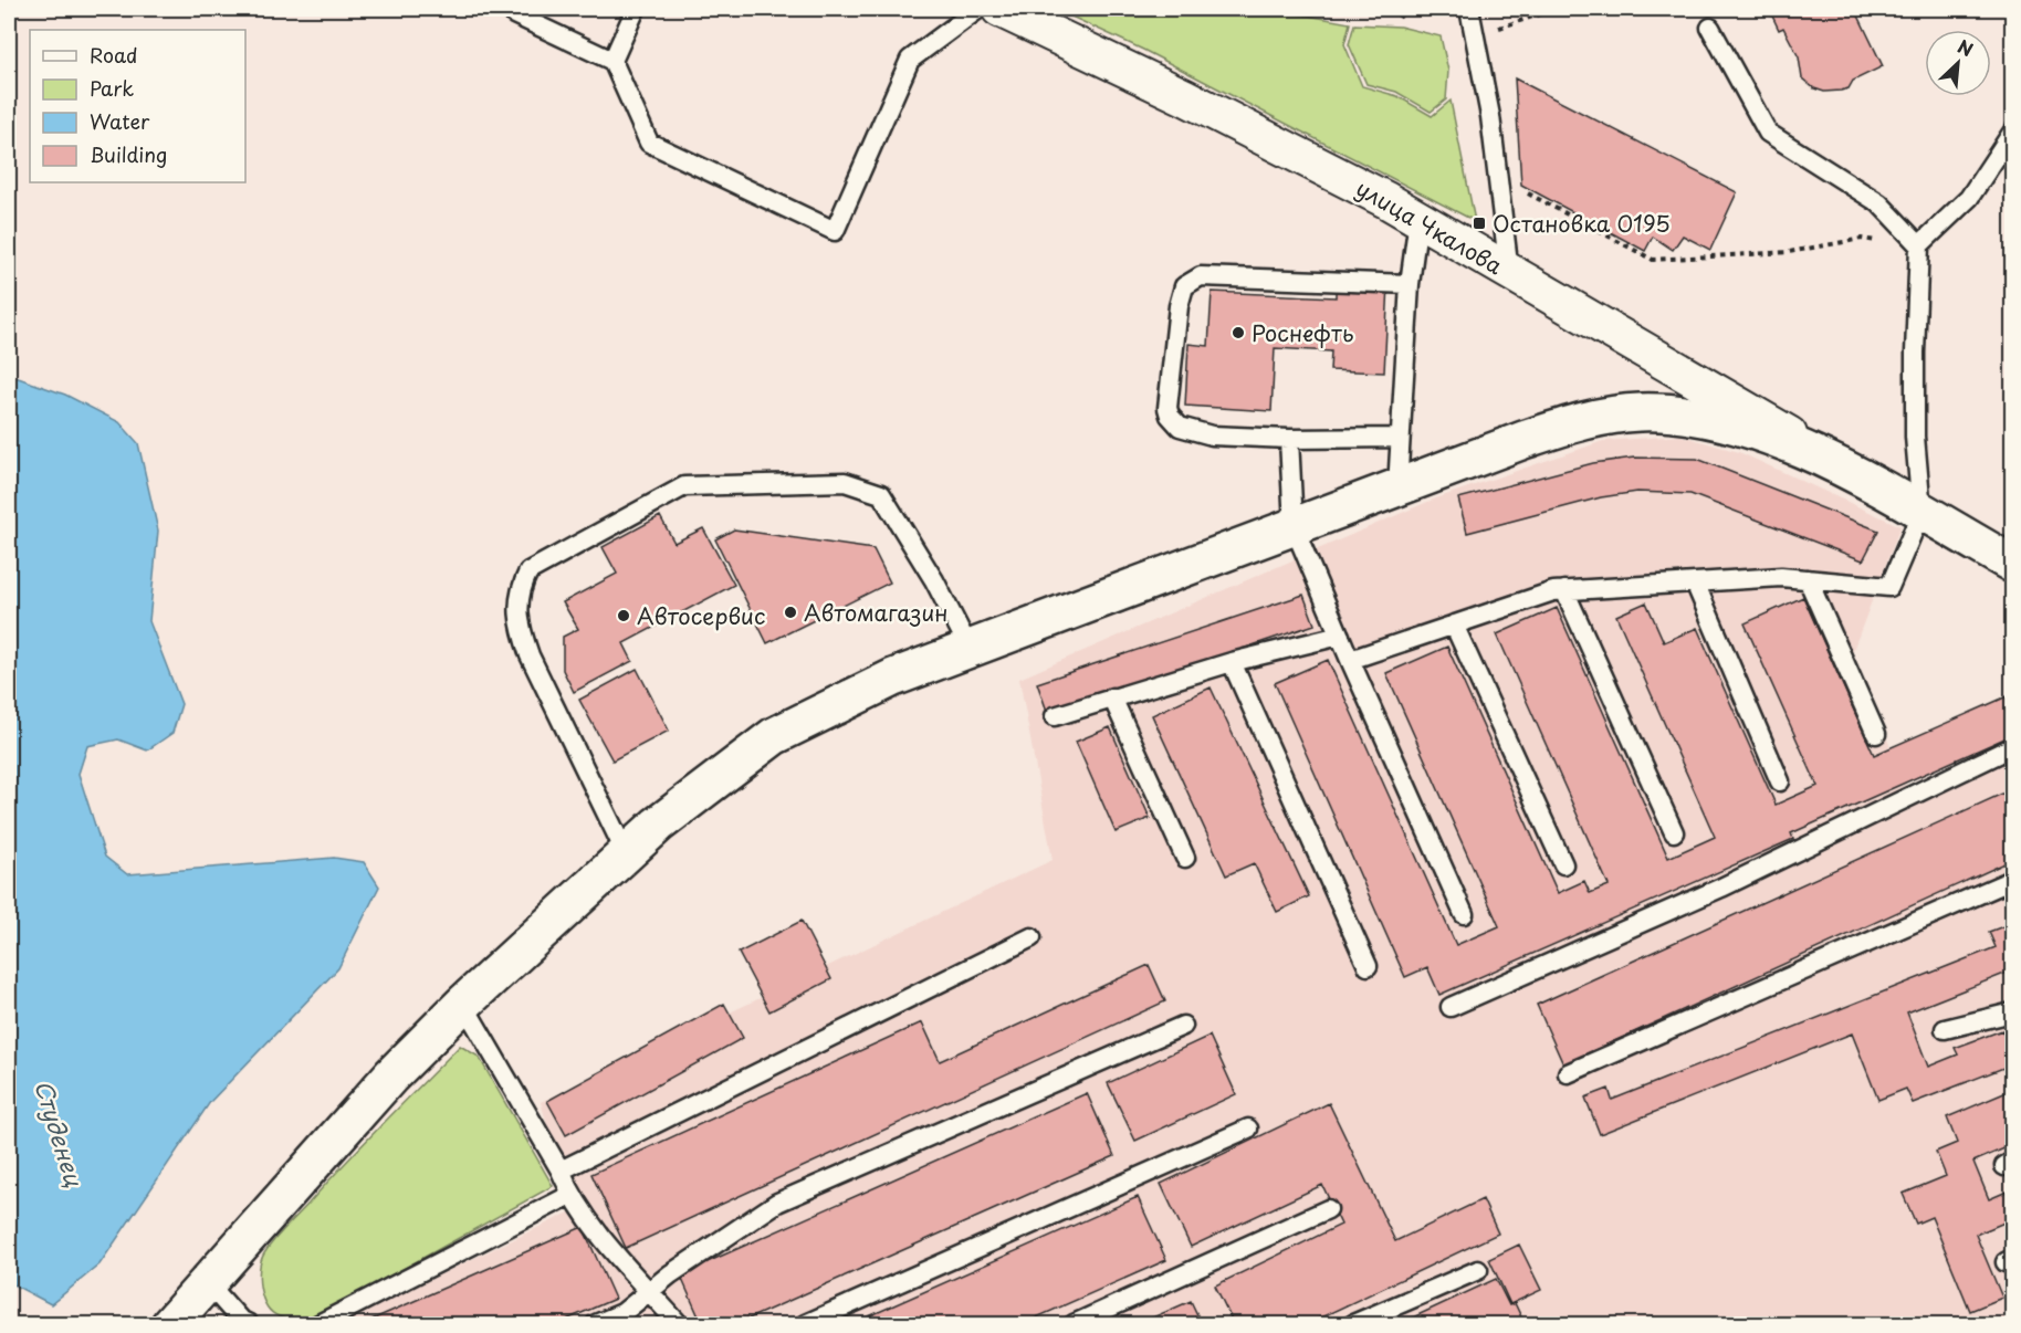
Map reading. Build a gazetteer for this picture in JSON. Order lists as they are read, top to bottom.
{
  "streets": {
    "street": ["улица Чкалова"]
  },
  "water": ["Студенец"],
  "places": {
    "transit": ["Остановка 0195"],
    "other": ["Роснефть", "Автомагазин", "Автосервис"]
  },
  "legend": [
    "Road",
    "Park",
    "Water",
    "Building"
  ],
  "north": "top right"
}
